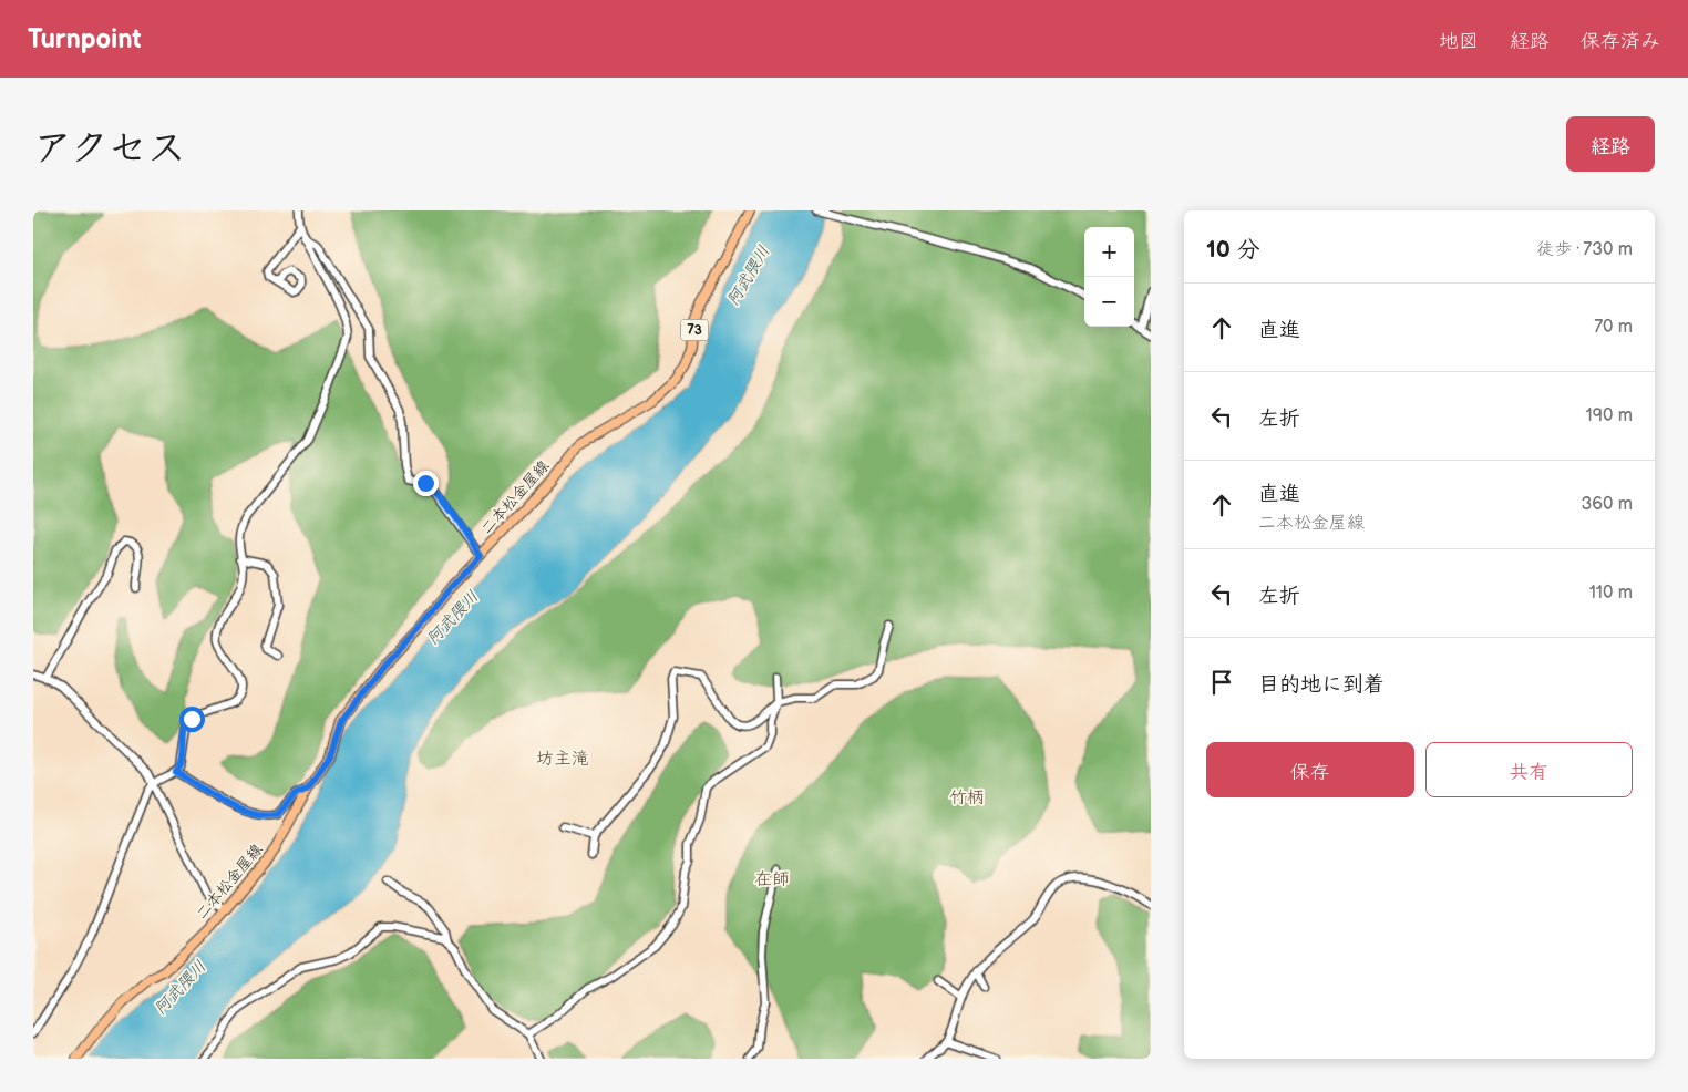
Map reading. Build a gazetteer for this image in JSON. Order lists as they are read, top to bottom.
{
  "streets": {
    "main road": ["73", "二本松金屋線"]
  },
  "districts": ["坊主滝", "竹柄", "在師"],
  "water": ["阿武隈川"],
  "page": {
    "header": "Turnpoint",
    "nav": ["地図", "経路", "保存済み"],
    "title": "アクセス",
    "buttons": [
      "経路",
      ["保存", "共有"]
    ],
    "heading": ["10 分", "徒歩 · 730 m"],
    "map_buttons": ["+", "−"],
    "list": [
      ["直進", "70 m"],
      ["左折", "190 m"],
      ["直進", "二本松金屋線", "360 m"],
      ["左折", "110 m"],
      "目的地に到着"
    ]
  }
}
